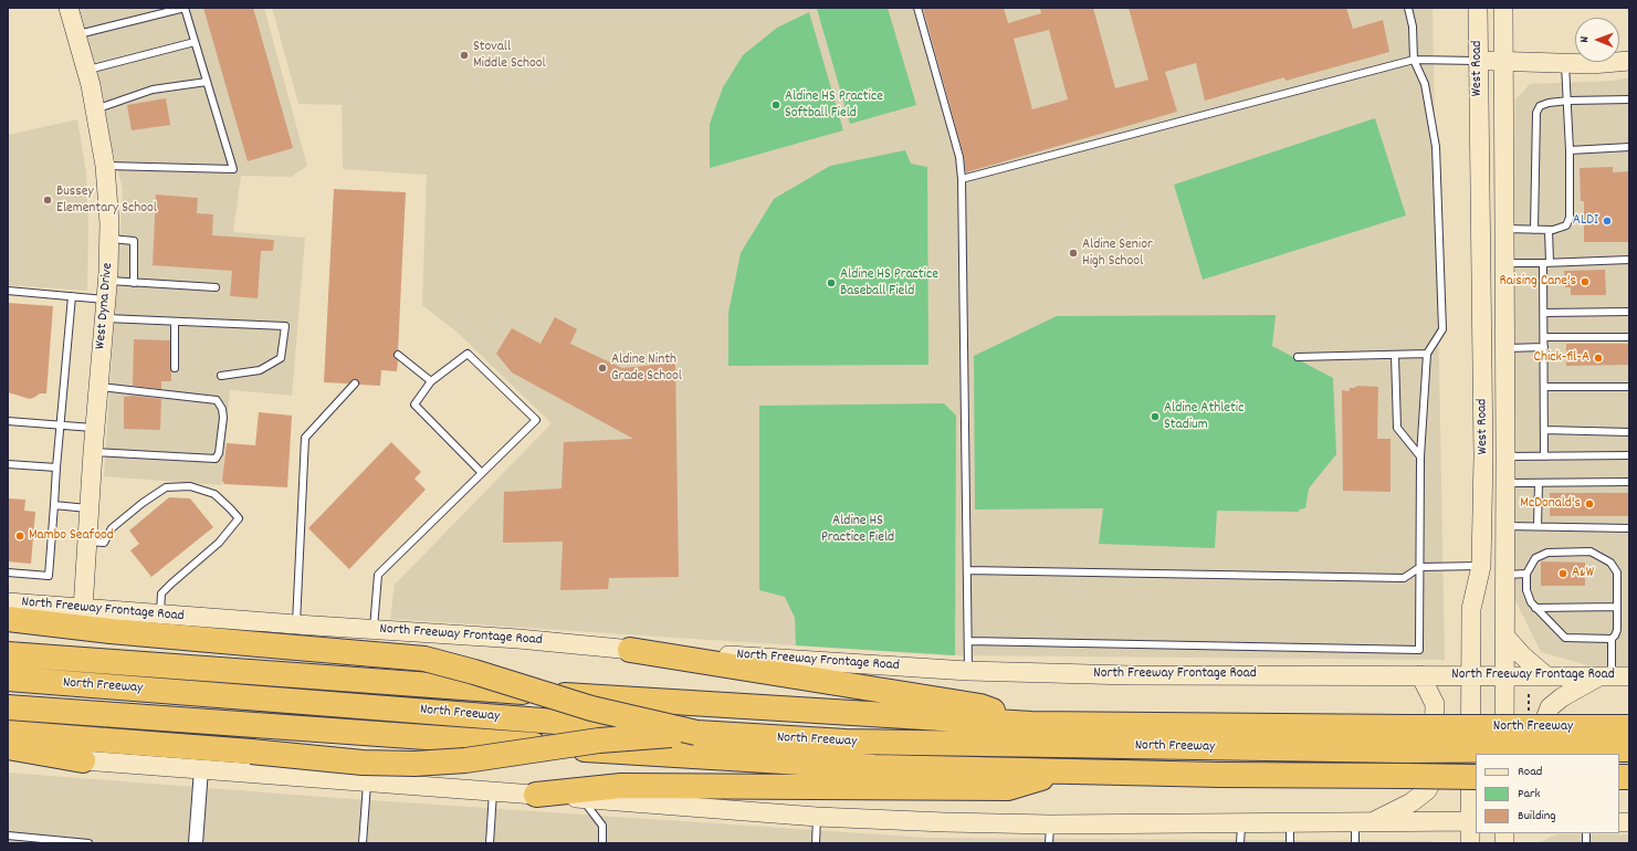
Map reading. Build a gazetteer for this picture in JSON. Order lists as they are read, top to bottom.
{
  "streets": {
    "highway": ["North Freeway"],
    "main road": ["West Road", "West Dyna Drive", "North Freeway Frontage Road"]
  },
  "crossings": [
    ["West Road", "North Freeway Frontage Road"],
    ["West Dyna Drive", "North Freeway Frontage Road"]
  ],
  "parks": ["Aldine HS Practice Field"],
  "places": [
    "Stovall Middle School",
    "Aldine HS Practice Softball Field",
    "Bussey Elementary School",
    "ALDI",
    "Aldine Senior High School",
    "Raising Cane's",
    "Aldine HS Practice Baseball Field",
    "Chick-fil-A",
    "Aldine Ninth Grade School",
    "Aldine Athletic Stadium",
    "McDonald's",
    "Mambo Seafood",
    "A&W"
  ],
  "legend": ["Road", "Park", "Building"],
  "north": "left"
}
